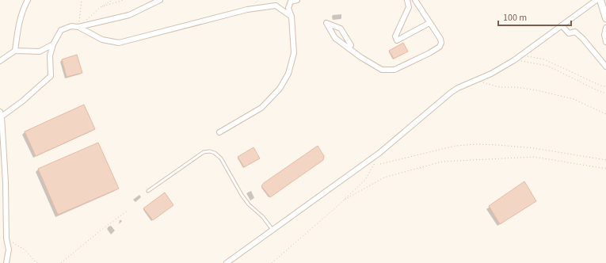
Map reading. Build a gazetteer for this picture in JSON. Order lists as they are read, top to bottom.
{
  "scale_bar": "100 m"
}
